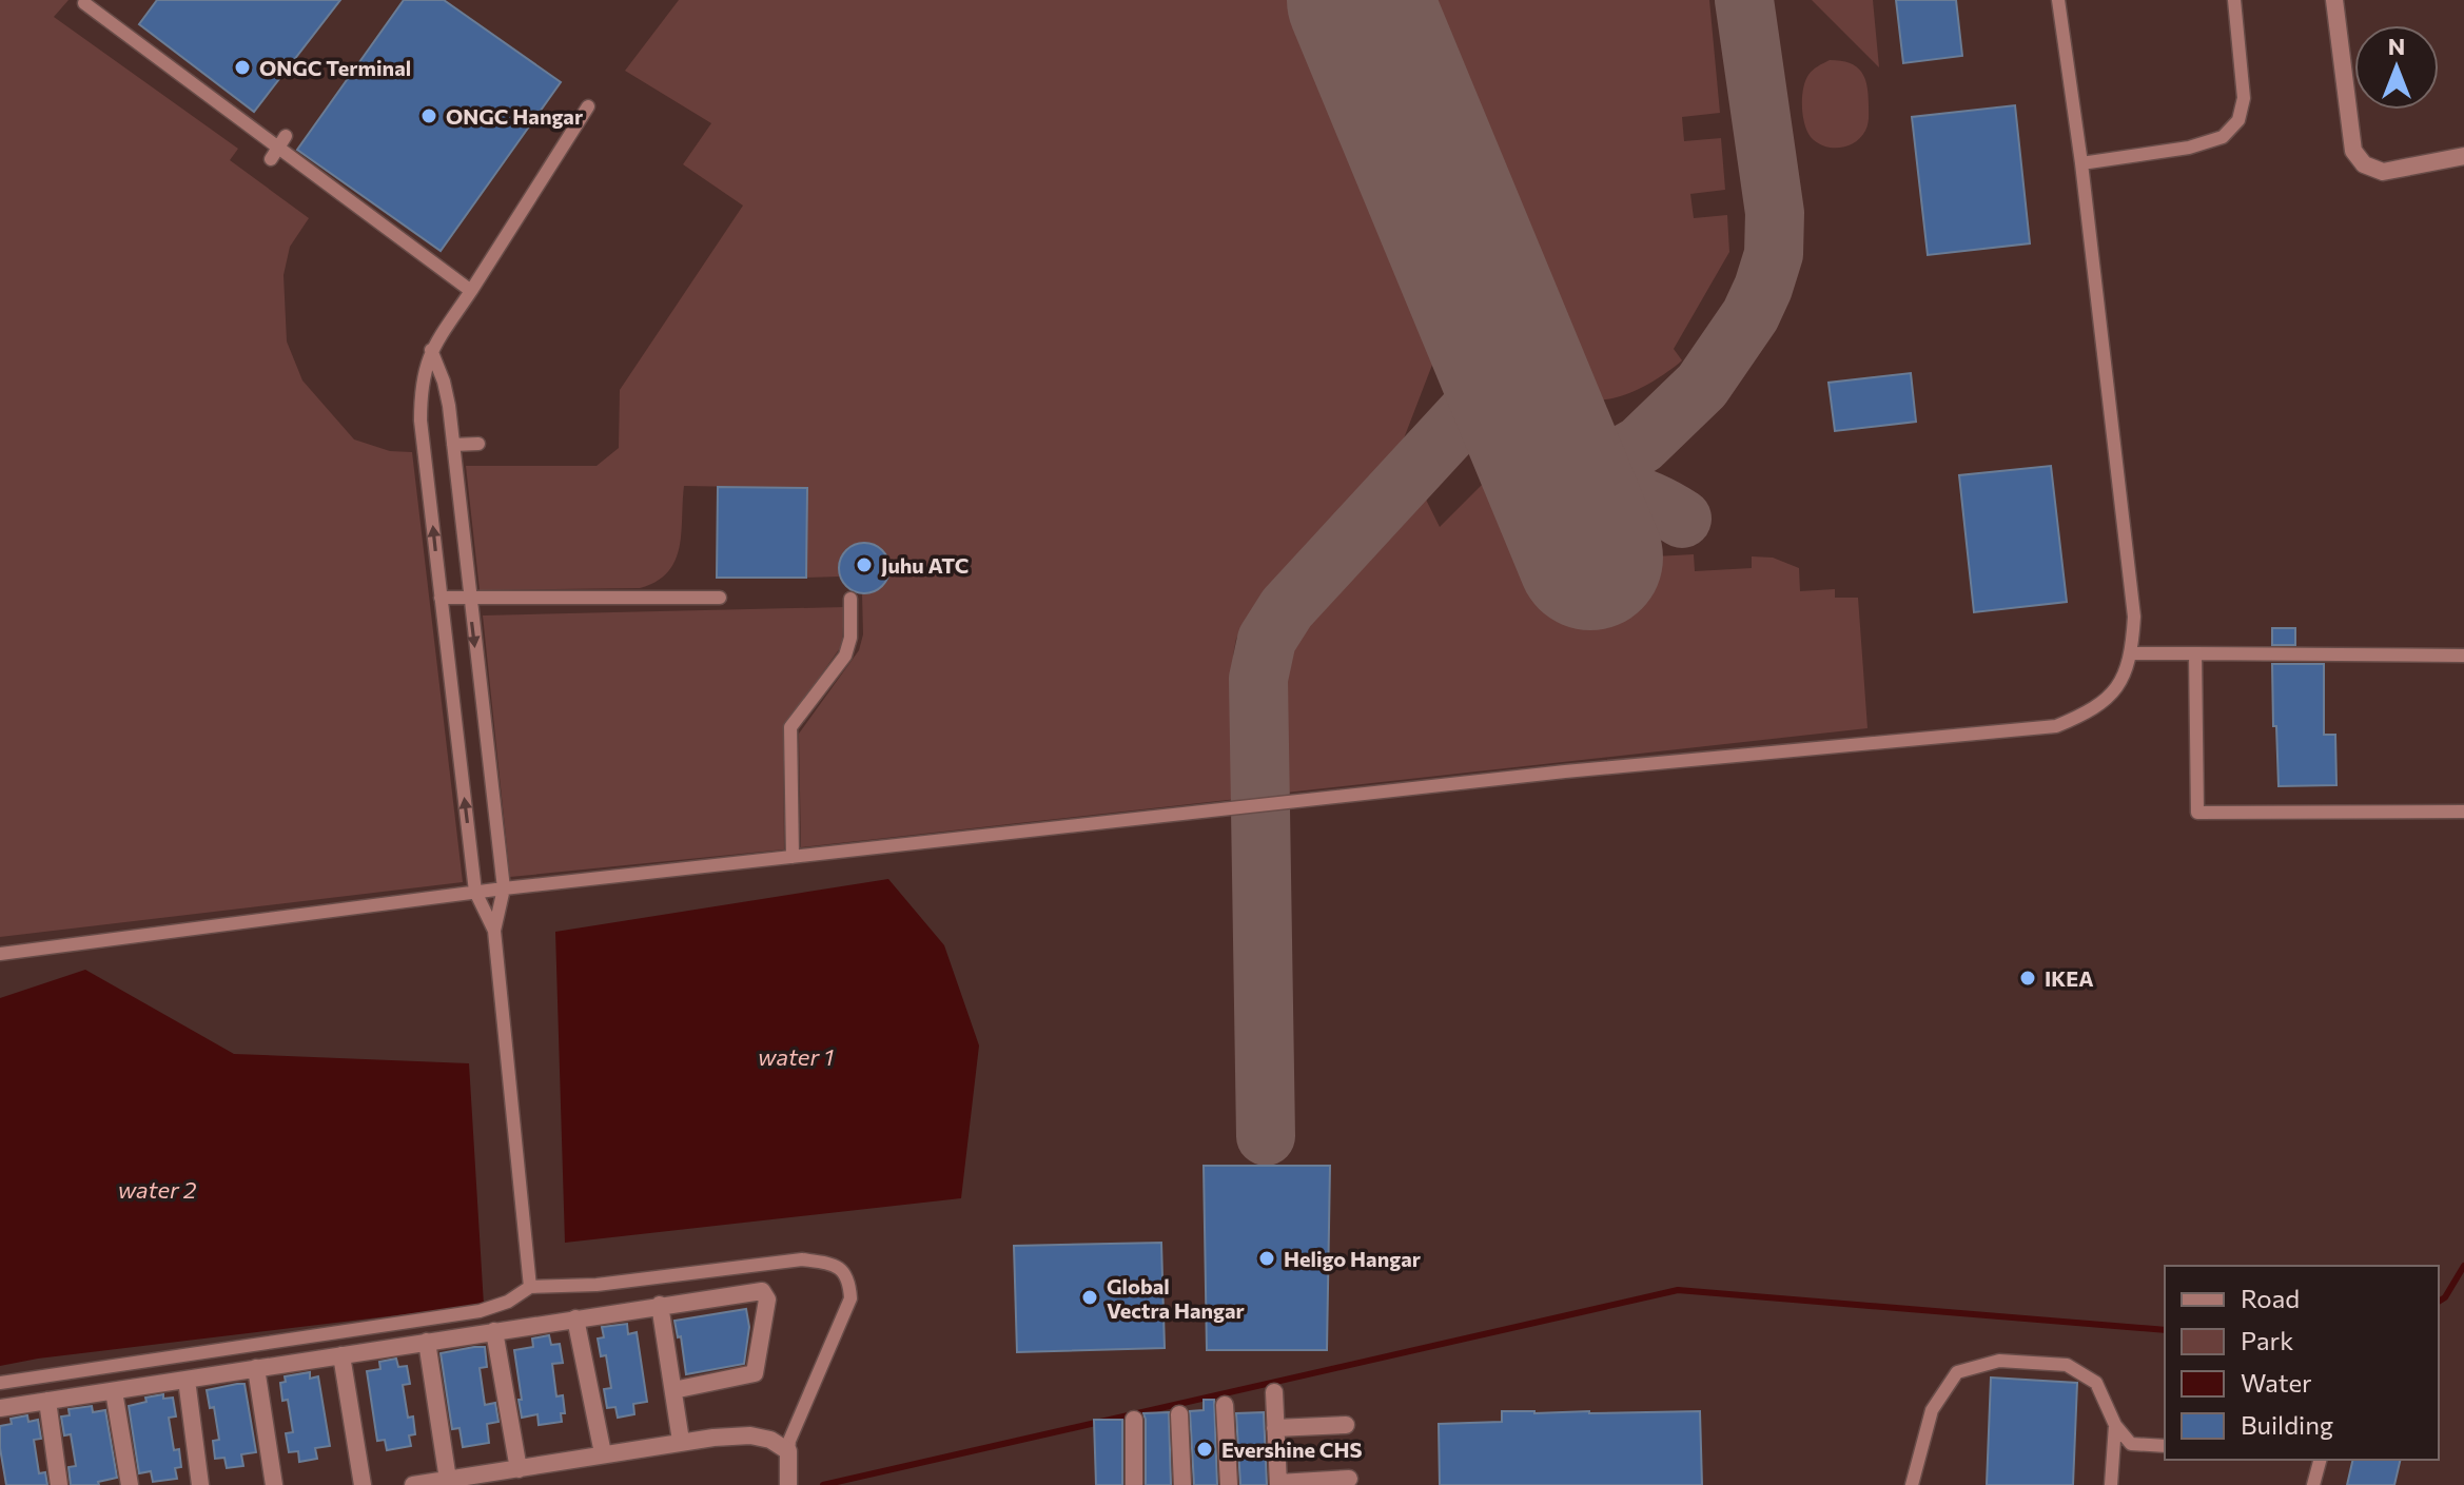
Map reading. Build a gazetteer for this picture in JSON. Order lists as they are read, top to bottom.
{
  "water": ["water 1", "water 2"],
  "places": [
    "ONGC Terminal",
    "ONGC Hangar",
    "Juhu ATC",
    "IKEA",
    "Heligo Hangar",
    "Global Vectra Hangar",
    "Evershine CHS"
  ],
  "legend": [
    "Road",
    "Park",
    "Water",
    "Building"
  ],
  "north": "top"
}
